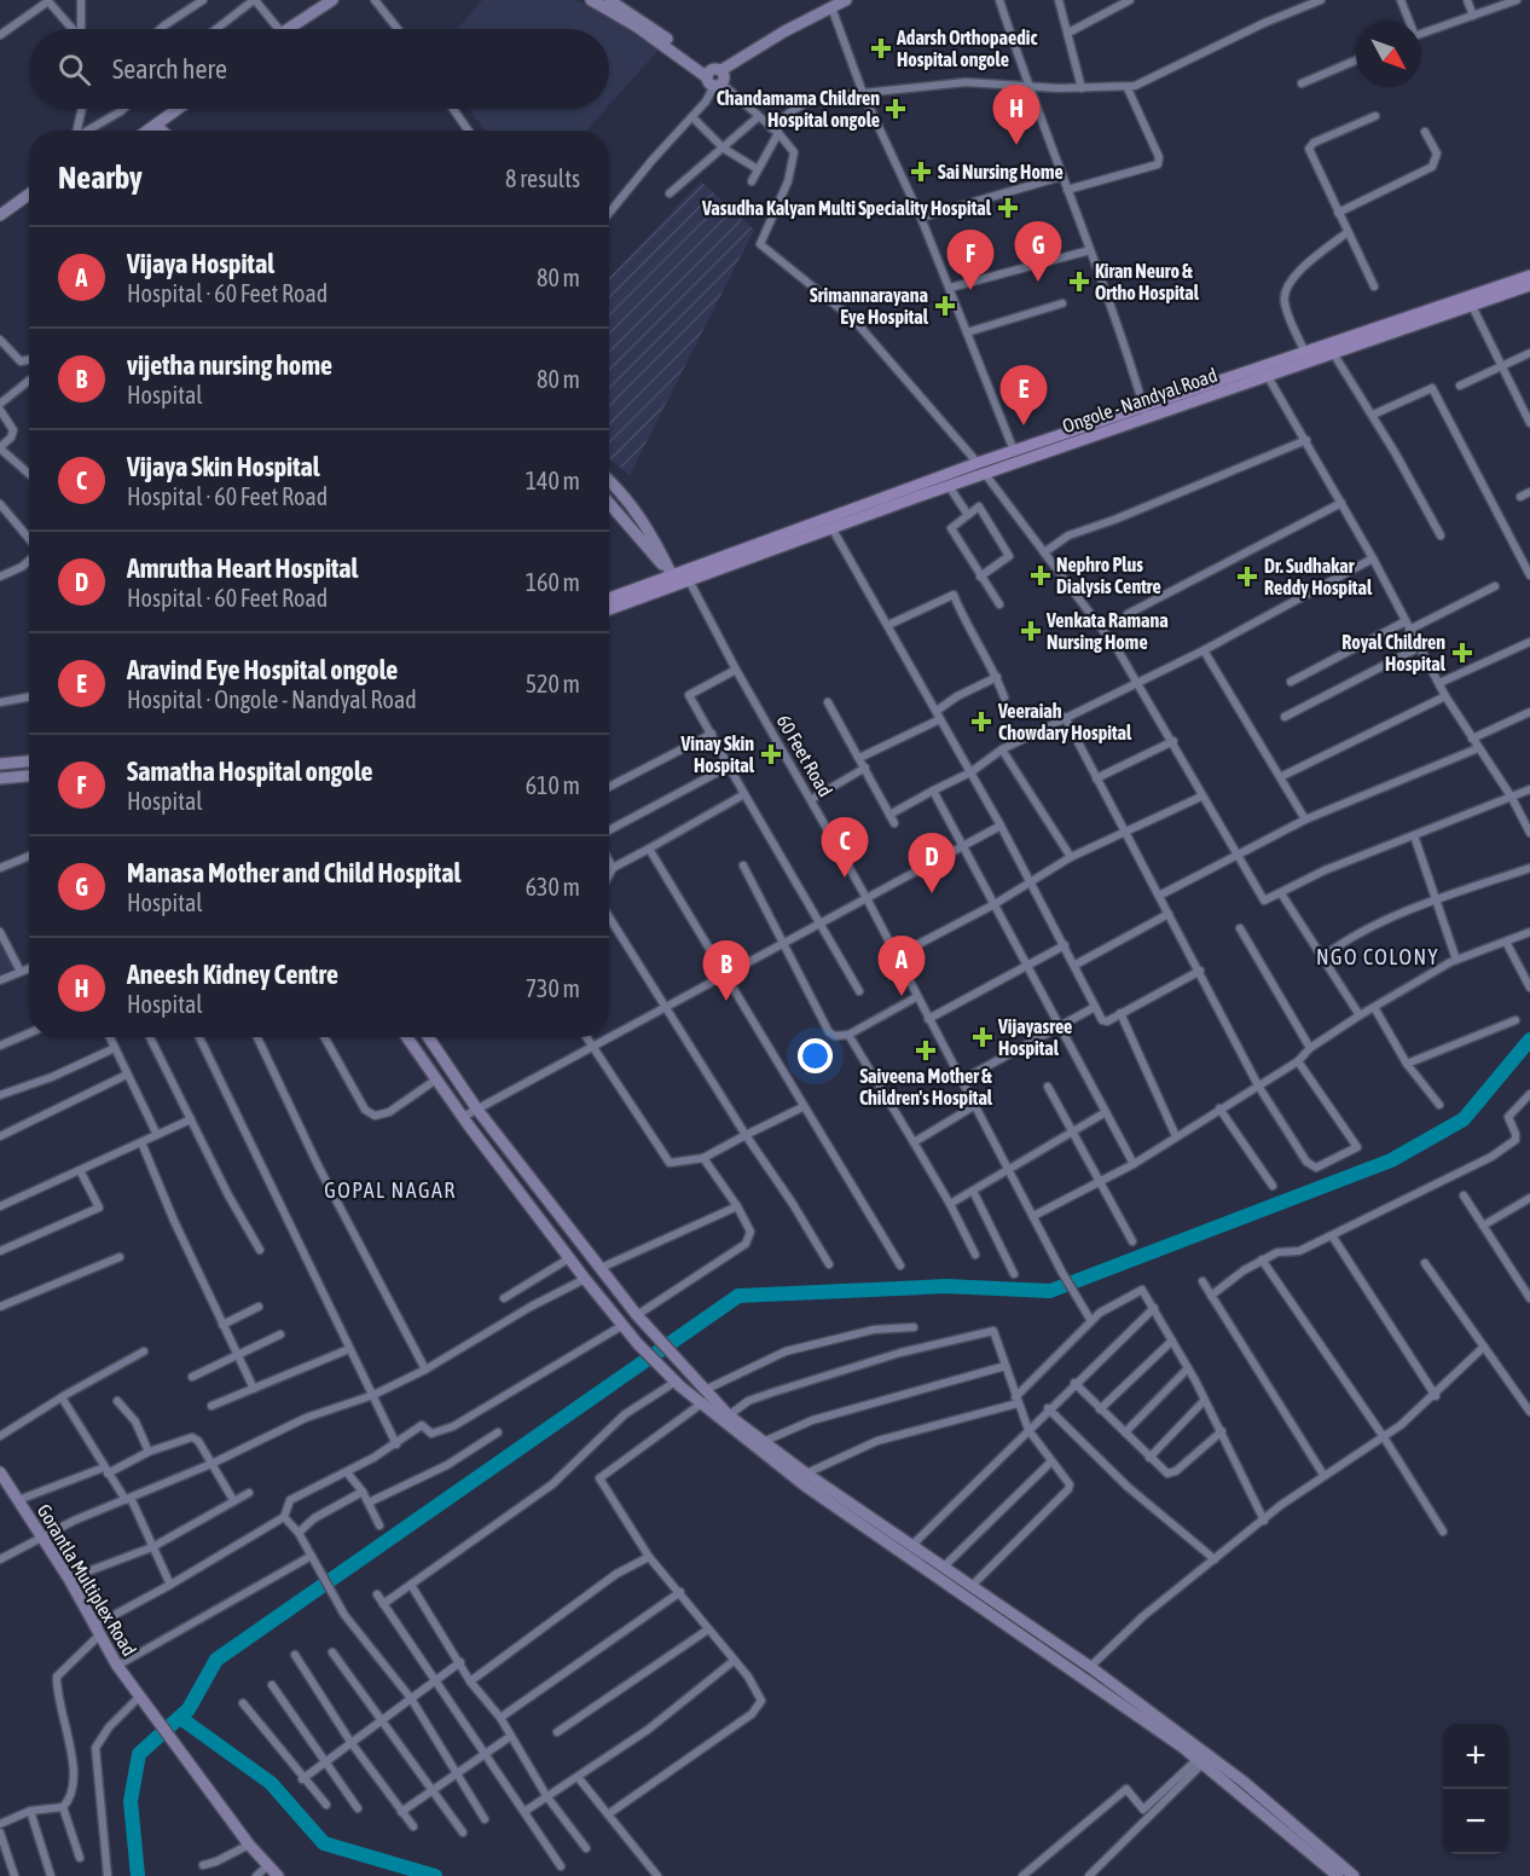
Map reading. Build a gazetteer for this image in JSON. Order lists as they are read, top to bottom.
{
  "streets": {
    "main road": ["Ongole - Nandyal Road", "Gorantla Multiplex Road"],
    "street": ["60 Feet Road"]
  },
  "crossings": [
    ["Ongole - Nandyal Road", "60 Feet Road"]
  ],
  "districts": ["NGO COLONY", "GOPAL NAGAR"],
  "places": {
    "health": [
      "Adarsh Orthopaedic Hospital ongole",
      "Chandamama Children Hospital ongole",
      "Sai Nursing Home",
      "Vasudha Kalyan Multi Speciality Hospital",
      "Kiran Neuro & Ortho Hospital",
      "Srimannarayana Eye Hospital",
      "Nephro Plus Dialysis Centre",
      "Dr. Sudhakar Reddy Hospital",
      "Venkata Ramana Nursing Home",
      "Royal Children Hospital",
      "Veeraiah Chowdary Hospital",
      "Vinay Skin Hospital",
      "Vijayasree Hospital",
      "Saiveena Mother & Children's Hospital"
    ]
  },
  "north": "bottom right",
  "page": {
    "search": "Search here",
    "pins": [
      "H",
      "G",
      "F",
      "E",
      "C",
      "D",
      "A",
      "B"
    ],
    "heading": ["Nearby", "8 results"],
    "list": [
      {
        "mark": "A",
        "name": "Vijaya Hospital",
        "note": "Hospital · 60 Feet Road",
        "value": "80 m"
      },
      {
        "mark": "B",
        "name": "vijetha nursing home",
        "note": "Hospital",
        "value": "80 m"
      },
      {
        "mark": "C",
        "name": "Vijaya Skin Hospital",
        "note": "Hospital · 60 Feet Road",
        "value": "140 m"
      },
      {
        "mark": "D",
        "name": "Amrutha Heart Hospital",
        "note": "Hospital · 60 Feet Road",
        "value": "160 m"
      },
      {
        "mark": "E",
        "name": "Aravind Eye Hospital ongole",
        "note": "Hospital · Ongole - Nandyal Road",
        "value": "520 m"
      },
      {
        "mark": "F",
        "name": "Samatha Hospital ongole",
        "note": "Hospital",
        "value": "610 m"
      },
      {
        "mark": "G",
        "name": "Manasa Mother and Child Hospital",
        "note": "Hospital",
        "value": "630 m"
      },
      {
        "mark": "H",
        "name": "Aneesh Kidney Centre",
        "note": "Hospital",
        "value": "730 m"
      }
    ],
    "map_buttons": ["+", "−"]
  }
}
